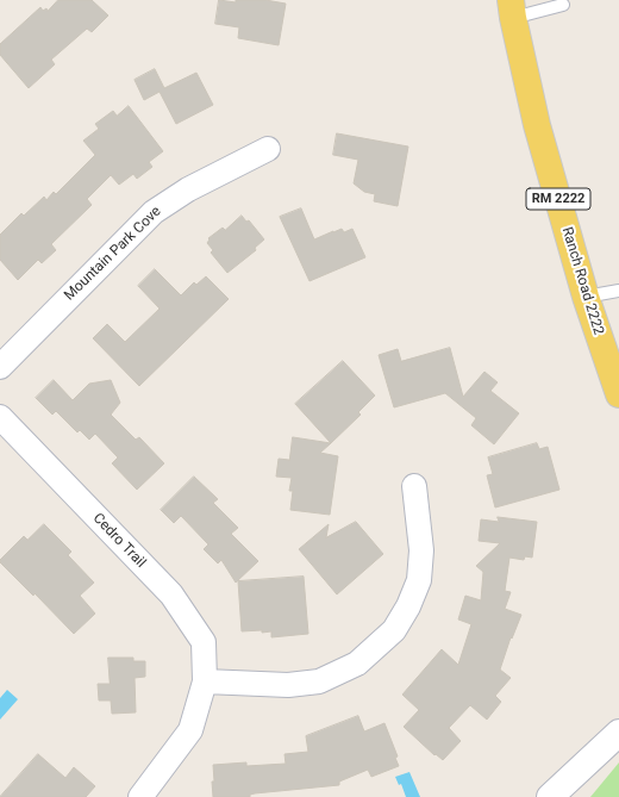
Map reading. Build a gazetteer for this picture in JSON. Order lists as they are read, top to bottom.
{
  "streets": {
    "main road": ["RM 2222", "Ranch Road 2222"],
    "street": ["Mountain Park Cove", "Cedro Trail"]
  }
}
